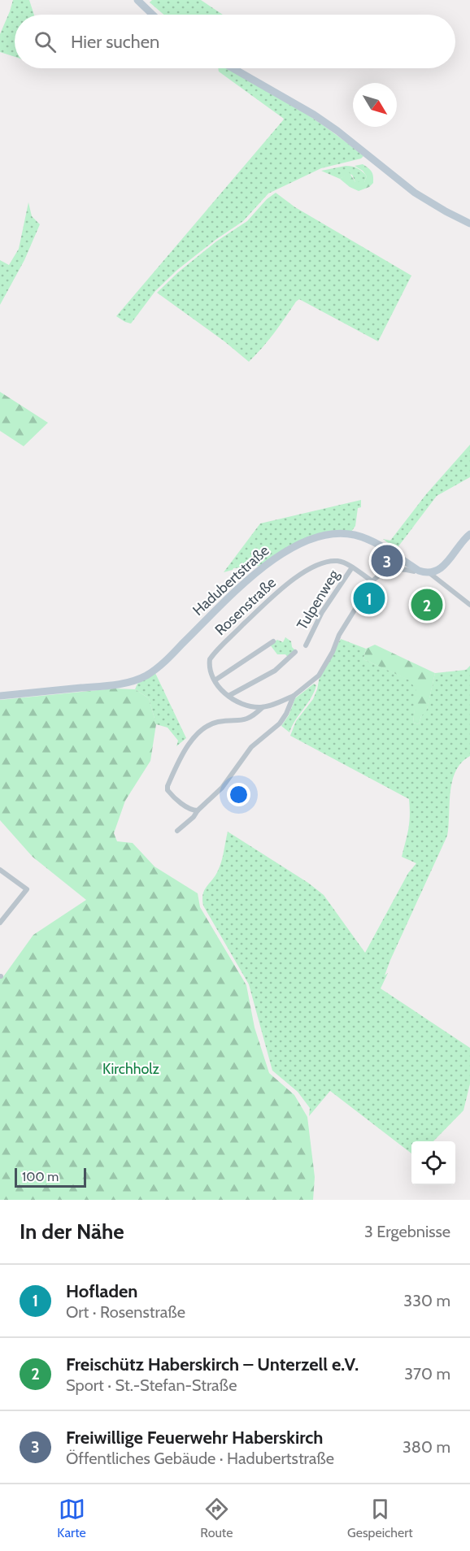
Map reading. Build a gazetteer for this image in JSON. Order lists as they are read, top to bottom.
{
  "streets": {
    "street": ["Hadubertstraße", "Tulpenweg", "Rosenstraße"]
  },
  "crossings": [
    ["Tulpenweg", "Rosenstraße"]
  ],
  "parks": ["Kirchholz"],
  "scale_bar": "100 m",
  "north": "bottom right",
  "page": {
    "search": "Hier suchen",
    "pins": ["3", "1", "2"],
    "scale": "100 m",
    "heading": ["In der Nähe", "3 Ergebnisse"],
    "list": [
      {
        "mark": "1",
        "name": "Hofladen",
        "note": "Ort · Rosenstraße",
        "value": "330 m"
      },
      {
        "mark": "2",
        "name": "Freischütz Haberskirch – Unterzell e.V.",
        "note": "Sport · St.-Stefan-Straße",
        "value": "370 m"
      },
      {
        "mark": "3",
        "name": "Freiwillige Feuerwehr Haberskirch",
        "note": "Öffentliches Gebäude · Hadubertstraße",
        "value": "380 m"
      }
    ],
    "nav": ["Karte", "Route", "Gespeichert"]
  }
}
